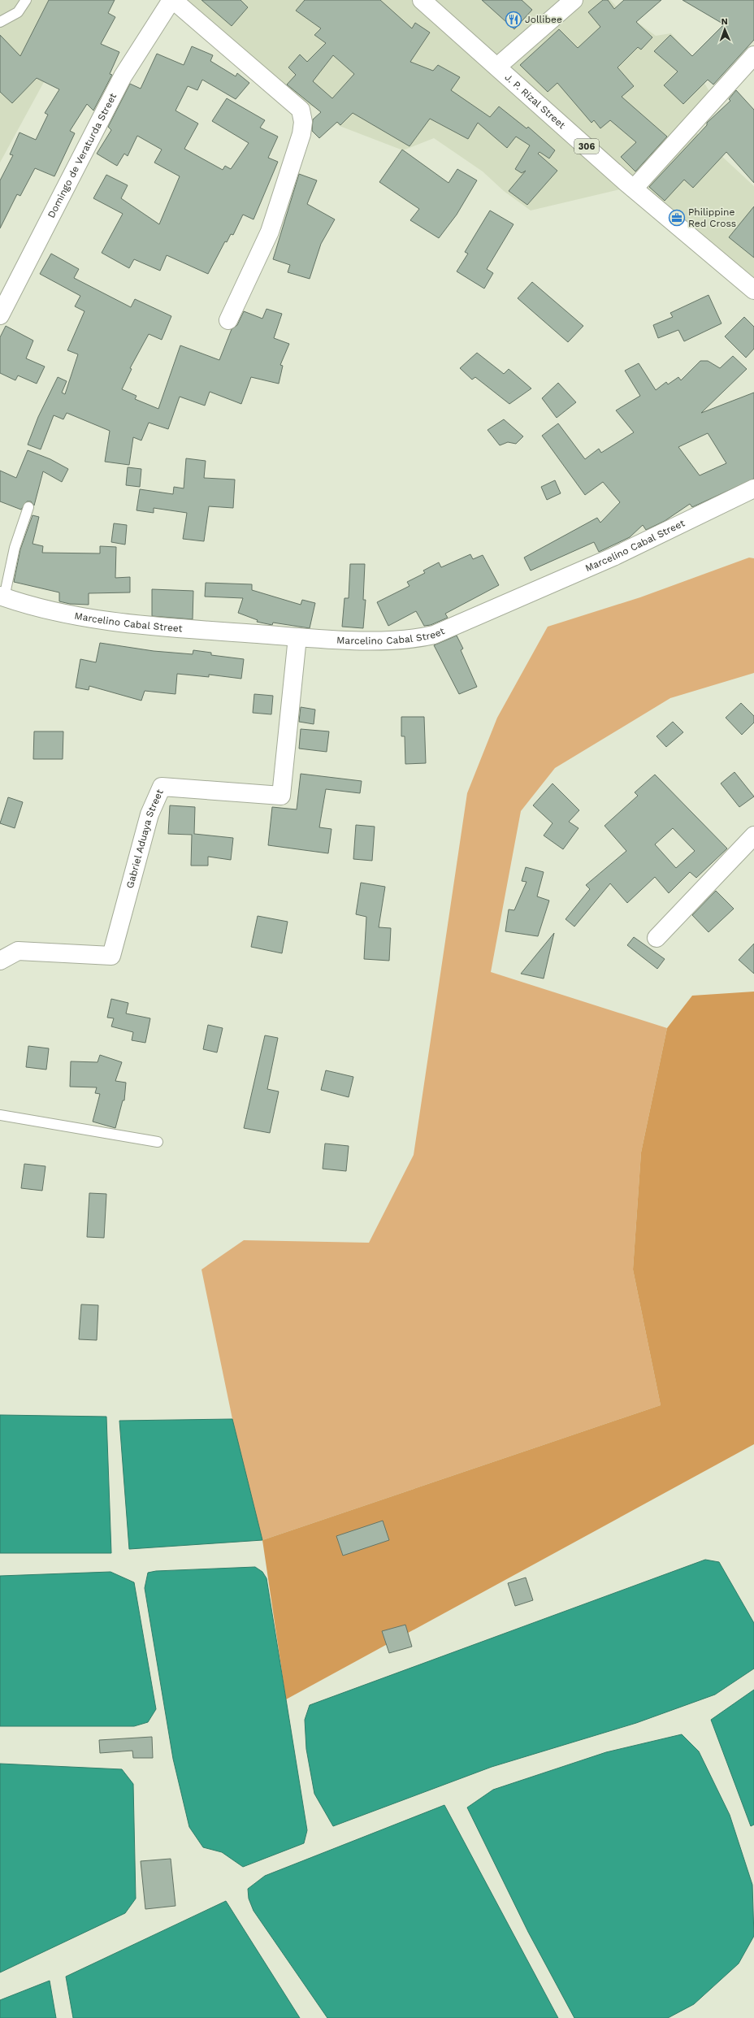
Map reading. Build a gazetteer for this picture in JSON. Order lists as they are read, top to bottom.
{
  "streets": {
    "street": [
      "J. P. Rizal Street",
      "306",
      "Domingo de Veraturda Street",
      "Marcelino Cabal Street",
      "Gabriel Aduaya Street"
    ]
  },
  "crossings": [
    ["Marcelino Cabal Street", "Gabriel Aduaya Street"]
  ],
  "places": {
    "restaurant": ["Jollibee"],
    "office": ["Philippine Red Cross"]
  },
  "north": "top"
}
